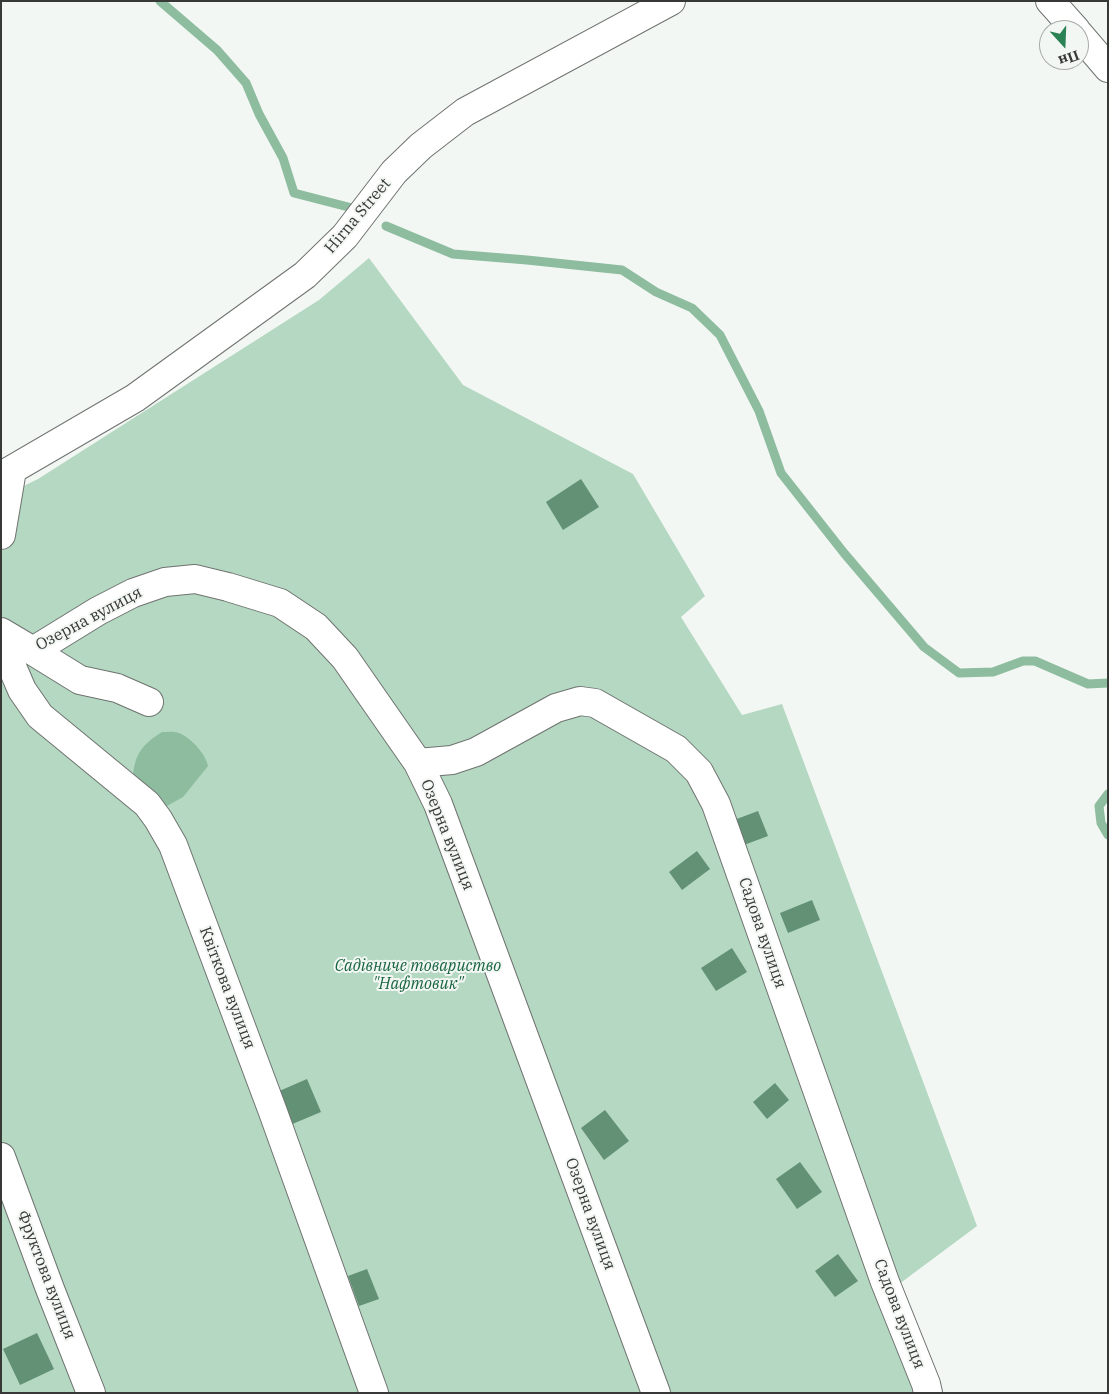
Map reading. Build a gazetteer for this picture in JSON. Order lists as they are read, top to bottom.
{
  "streets": {
    "street": [
      "Hirna Street",
      "Озерна вулиця",
      "Садова вулиця",
      "Квіткова вулиця",
      "Фруктова вулиця"
    ]
  },
  "crossings": [
    ["Озерна вулиця", "Садова вулиця"],
    ["Озерна вулиця", "Квіткова вулиця"]
  ],
  "parks": ["Садівниче товариство \"Нафтовик\""],
  "north": "bottom"
}
